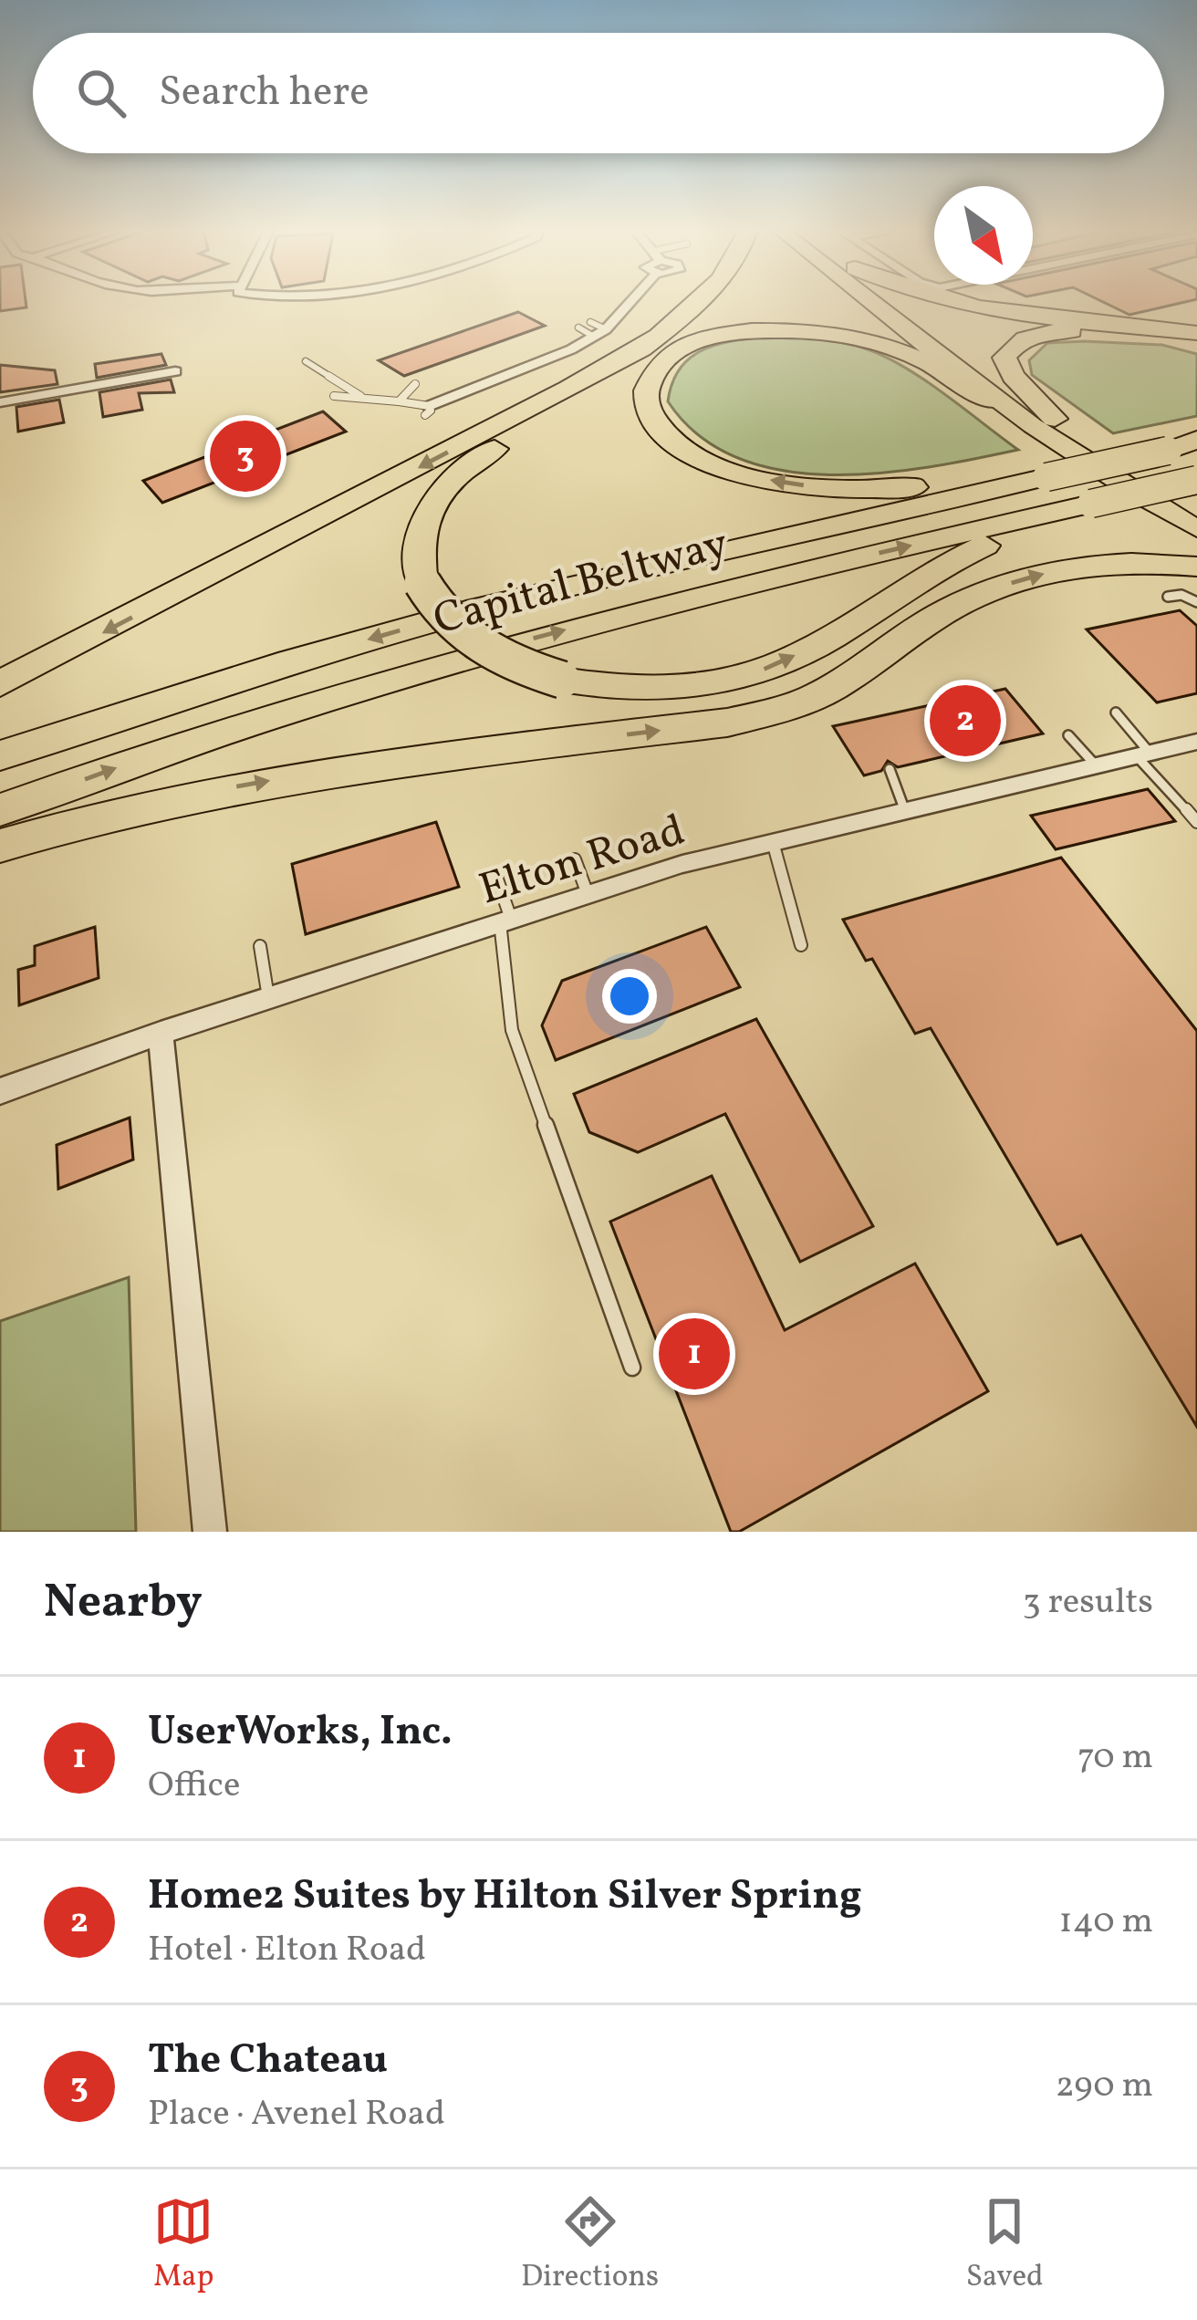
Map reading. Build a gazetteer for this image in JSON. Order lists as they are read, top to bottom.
{
  "streets": {
    "highway": ["Capital Beltway"],
    "street": ["Elton Road"]
  },
  "north": "bottom right",
  "page": {
    "search": "Search here",
    "pins": ["3", "2", "1"],
    "heading": ["Nearby", "3 results"],
    "list": [
      {
        "mark": "1",
        "name": "UserWorks, Inc.",
        "note": "Office",
        "value": "70 m"
      },
      {
        "mark": "2",
        "name": "Home2 Suites by Hilton Silver Spring",
        "note": "Hotel · Elton Road",
        "value": "140 m"
      },
      {
        "mark": "3",
        "name": "The Chateau",
        "note": "Place · Avenel Road",
        "value": "290 m"
      }
    ],
    "nav": ["Map", "Directions", "Saved"]
  }
}
